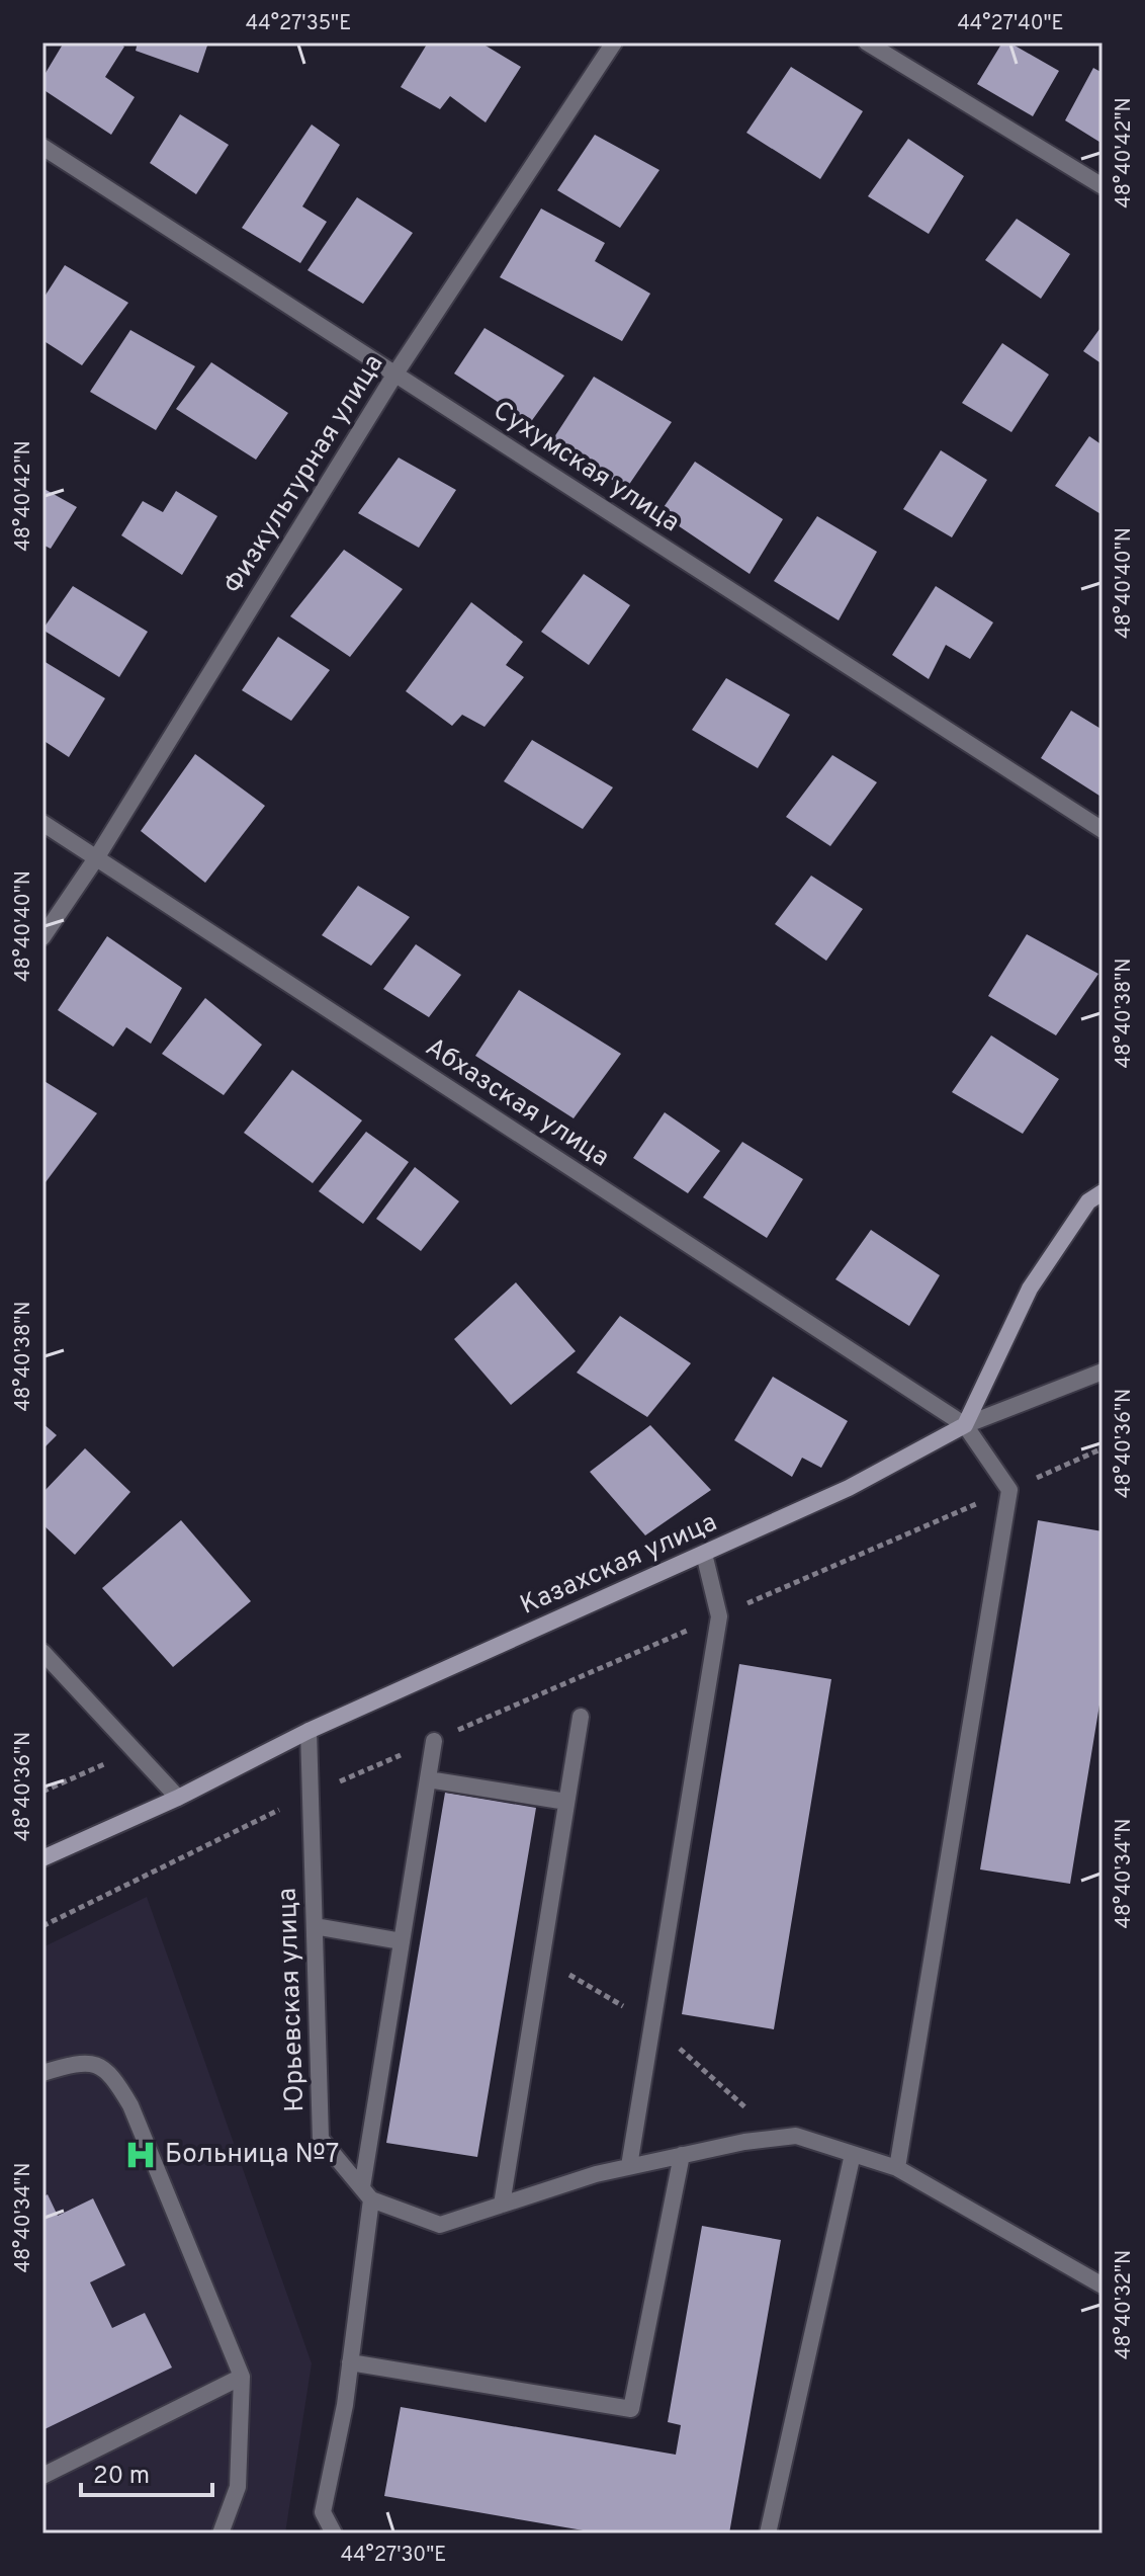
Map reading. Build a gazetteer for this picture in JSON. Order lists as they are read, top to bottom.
{
  "streets": {
    "main road": ["Казахская улица"],
    "street": [
      "Сухумская улица",
      "Физкультурная улица",
      "Абхазская улица",
      "Юрьевская улица"
    ]
  },
  "crossings": [
    ["Сухумская улица", "Физкультурная улица"],
    ["Физкультурная улица", "Абхазская улица"],
    ["Абхазская улица", "Казахская улица"],
    ["Казахская улица", "Юрьевская улица"]
  ],
  "places": {
    "hospital": ["Больница №7"]
  },
  "scale_bar": "20 m",
  "coordinates": [
    "44°27'35\"E",
    "44°27'40\"E",
    "48°40'42\"N",
    "48°40'40\"N",
    "48°40'38\"N",
    "48°40'36\"N",
    "48°40'34\"N",
    "48°40'32\"N",
    "44°27'30\"E"
  ]
}
